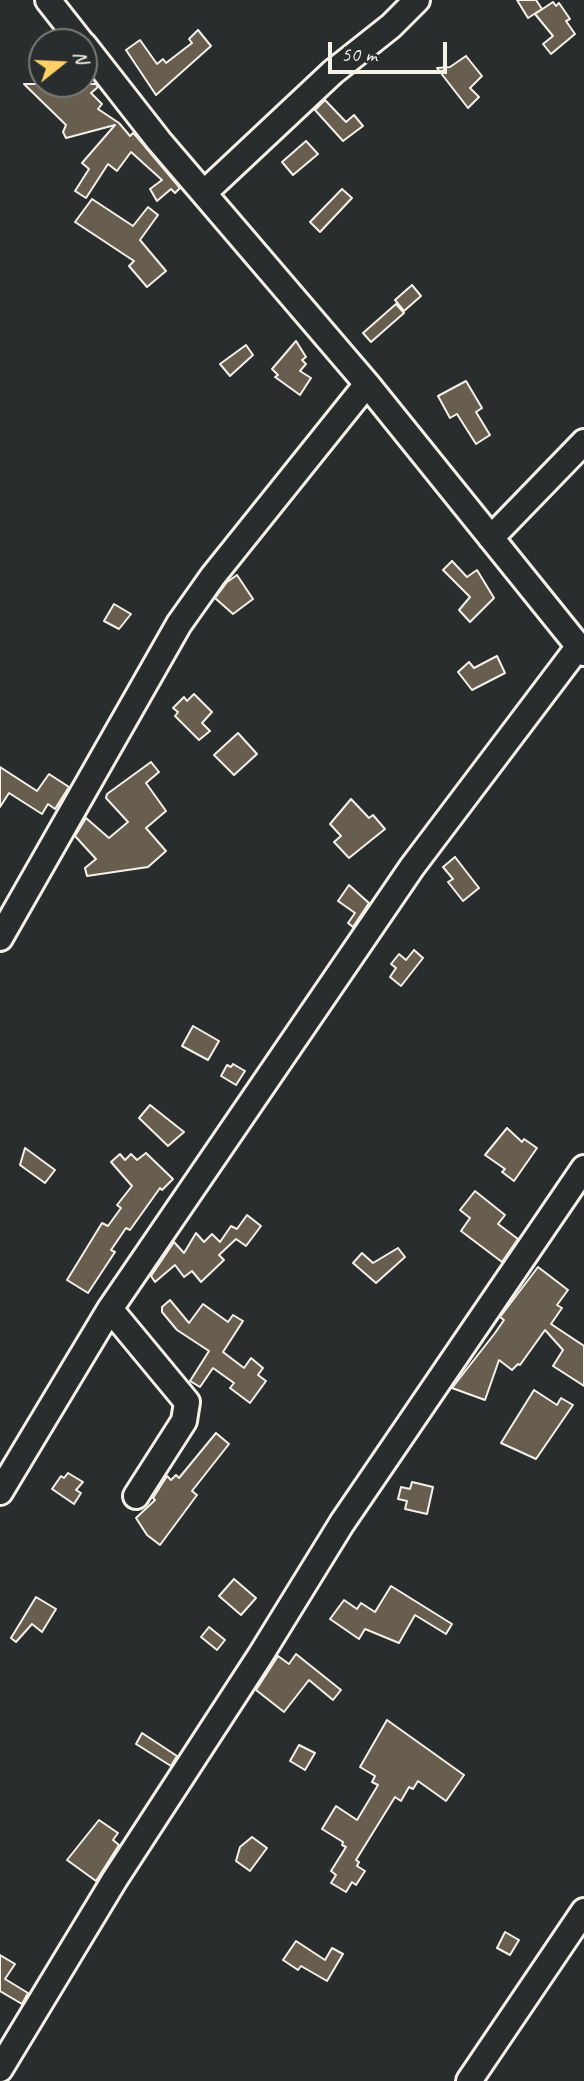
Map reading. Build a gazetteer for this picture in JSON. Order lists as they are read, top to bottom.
{
  "scale_bar": "50 m",
  "north": "right"
}
